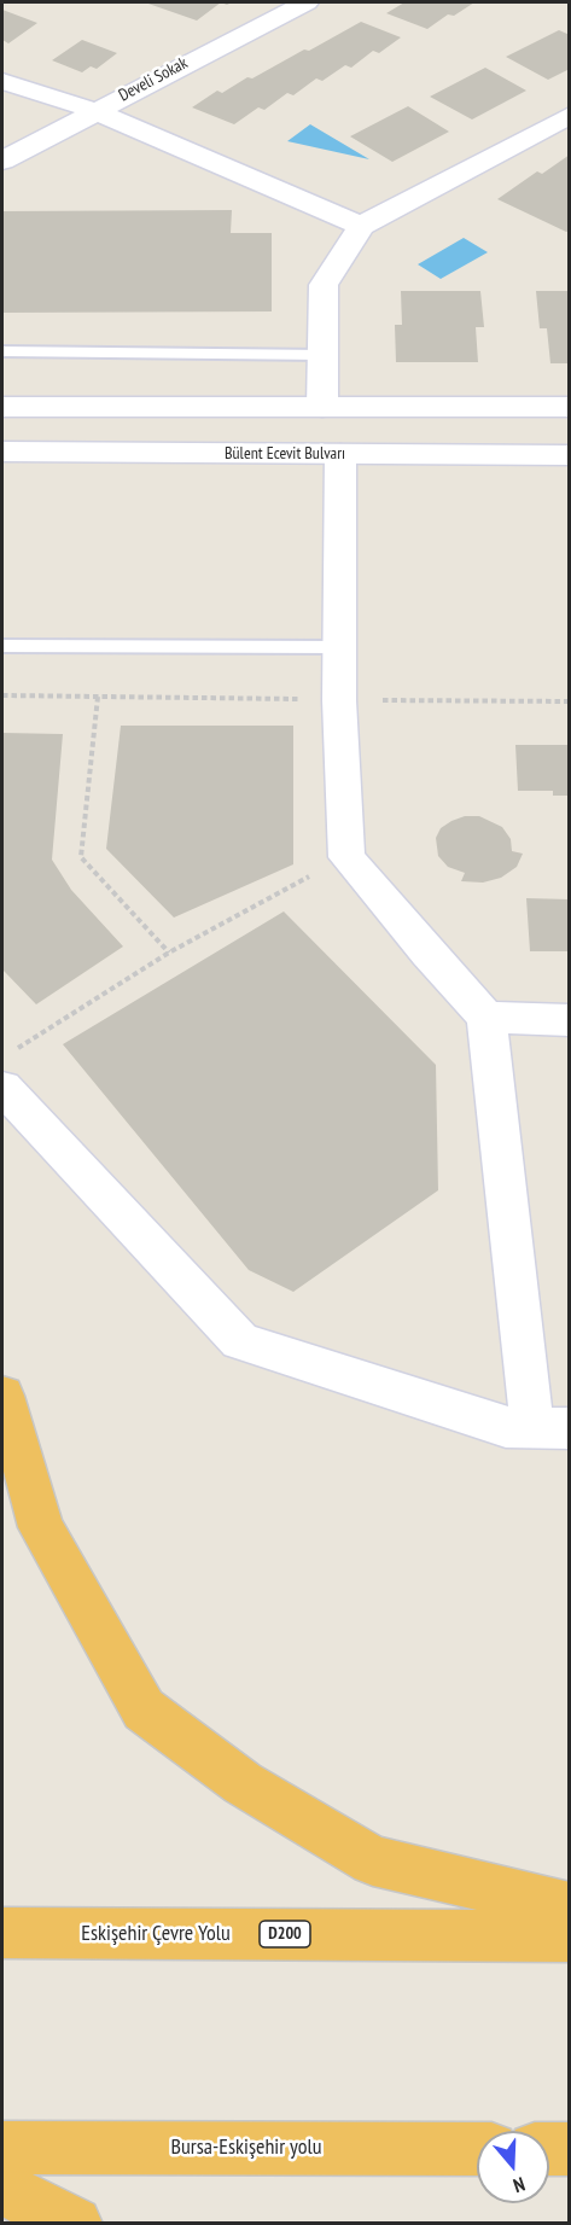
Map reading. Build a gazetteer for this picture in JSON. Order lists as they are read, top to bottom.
{
  "streets": {
    "highway": ["Eskişehir Çevre Yolu", "D200", "Bursa-Eskişehir yolu"],
    "street": ["Develi Sokak", "Bülent Ecevit Bulvarı"]
  },
  "north": "bottom"
}
